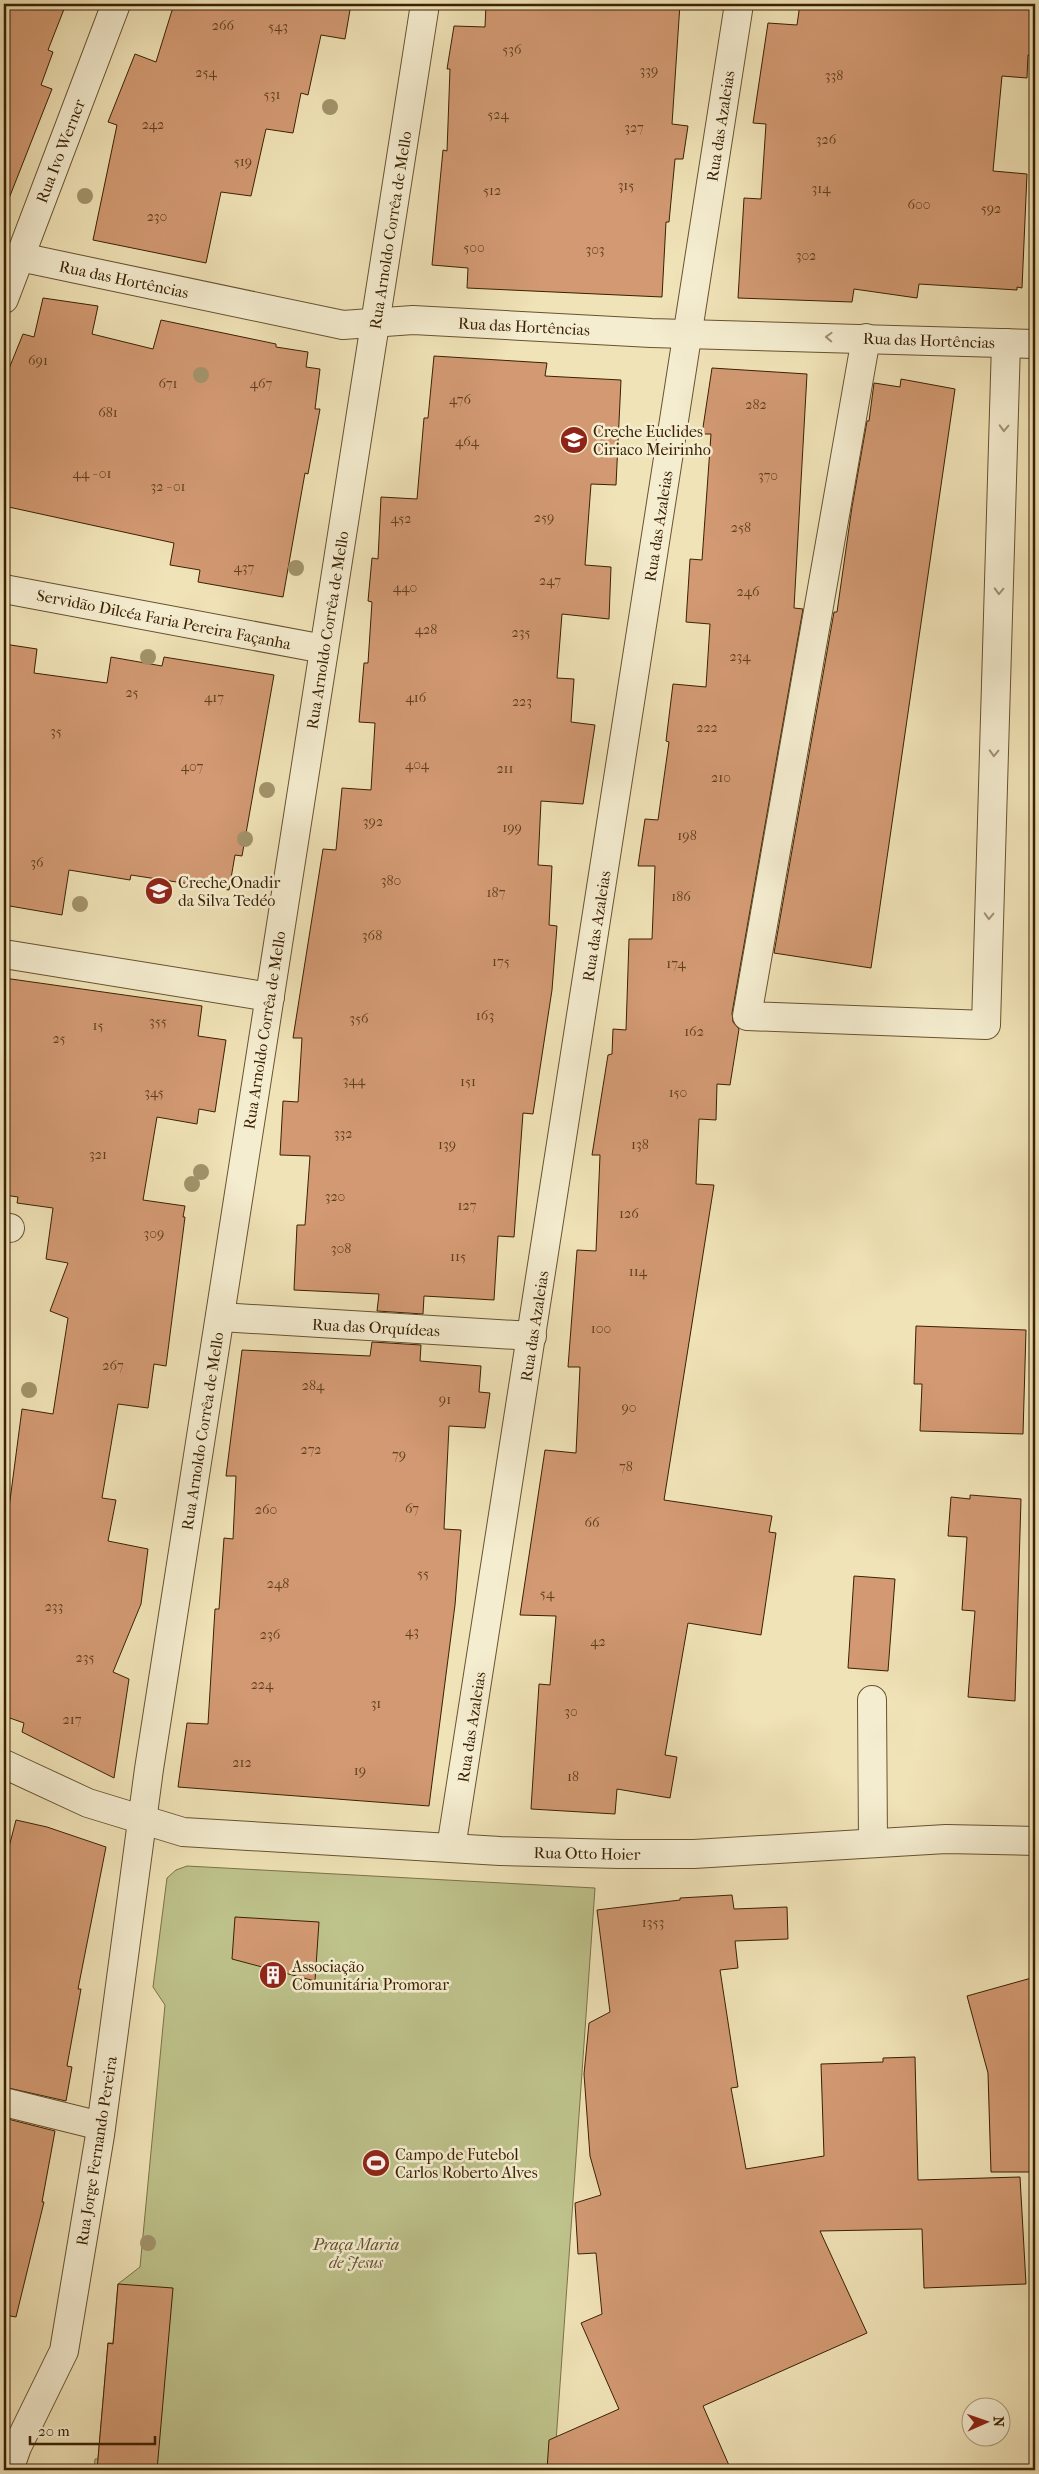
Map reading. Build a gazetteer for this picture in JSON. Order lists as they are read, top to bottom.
{
  "streets": {
    "street": [
      "Rua das Azaleias",
      "Rua Ivo Werner",
      "Rua Arnoldo Corrêa de Mello",
      "Rua das Hortências",
      "Servidão Dilcéa Faria Pereira Façanha",
      "Rua das Orquídeas",
      "Rua Otto Hoier",
      "Rua Jorge Fernando Pereira"
    ]
  },
  "crossings": [
    ["Rua das Azaleias", "Rua das Hortências"],
    ["Rua das Azaleias", "Rua das Orquídeas"],
    ["Rua das Azaleias", "Rua Otto Hoier"],
    ["Rua Ivo Werner", "Rua das Hortências"],
    ["Rua Arnoldo Corrêa de Mello", "Rua das Hortências"],
    ["Rua Arnoldo Corrêa de Mello", "Servidão Dilcéa Faria Pereira Façanha"],
    ["Rua Arnoldo Corrêa de Mello", "Rua das Orquídeas"],
    ["Rua Arnoldo Corrêa de Mello", "Rua Otto Hoier"],
    ["Rua Arnoldo Corrêa de Mello", "Rua Jorge Fernando Pereira"],
    ["Rua Otto Hoier", "Rua Jorge Fernando Pereira"]
  ],
  "parks": ["Praça Maria de Jesus"],
  "places": {
    "school or university": ["Creche Euclides Ciriaco Meirinho", "Creche Onadir da Silva Tedéo"],
    "building": ["Associação Comunitária Promorar"],
    "sports": ["Campo de Futebol Carlos Roberto Alves"]
  },
  "house_numbers": [
    "266",
    "543",
    "536",
    "339",
    "254",
    "338",
    "531",
    "524",
    "242",
    "327",
    "326",
    "519",
    "315",
    "314",
    "512",
    "600",
    "592",
    "230",
    "500",
    "303",
    "302",
    "691",
    "671",
    "467",
    "476",
    "282",
    "681",
    "464",
    "44 - 01",
    "370",
    "32 - 01",
    "259",
    "452",
    "258",
    "437",
    "247",
    "440",
    "246",
    "428",
    "235",
    "234",
    "25",
    "417",
    "416",
    "223",
    "222",
    "35",
    "404",
    "407",
    "211",
    "210",
    "392",
    "199",
    "198",
    "36",
    "380",
    "187",
    "186",
    "368",
    "175",
    "174",
    "163",
    "356",
    "355",
    "15",
    "162",
    "25",
    "344",
    "151",
    "345",
    "150",
    "332",
    "139",
    "138",
    "321",
    "320",
    "127",
    "126",
    "309",
    "308",
    "115",
    "114",
    "100",
    "267",
    "284",
    "91",
    "90",
    "272",
    "79",
    "78",
    "67",
    "260",
    "66",
    "55",
    "248",
    "54",
    "233",
    "43",
    "236",
    "42",
    "235",
    "224",
    "31",
    "30",
    "217",
    "212",
    "19",
    "18",
    "1353"
  ],
  "scale_bar": "20 m",
  "north": "right"
}
